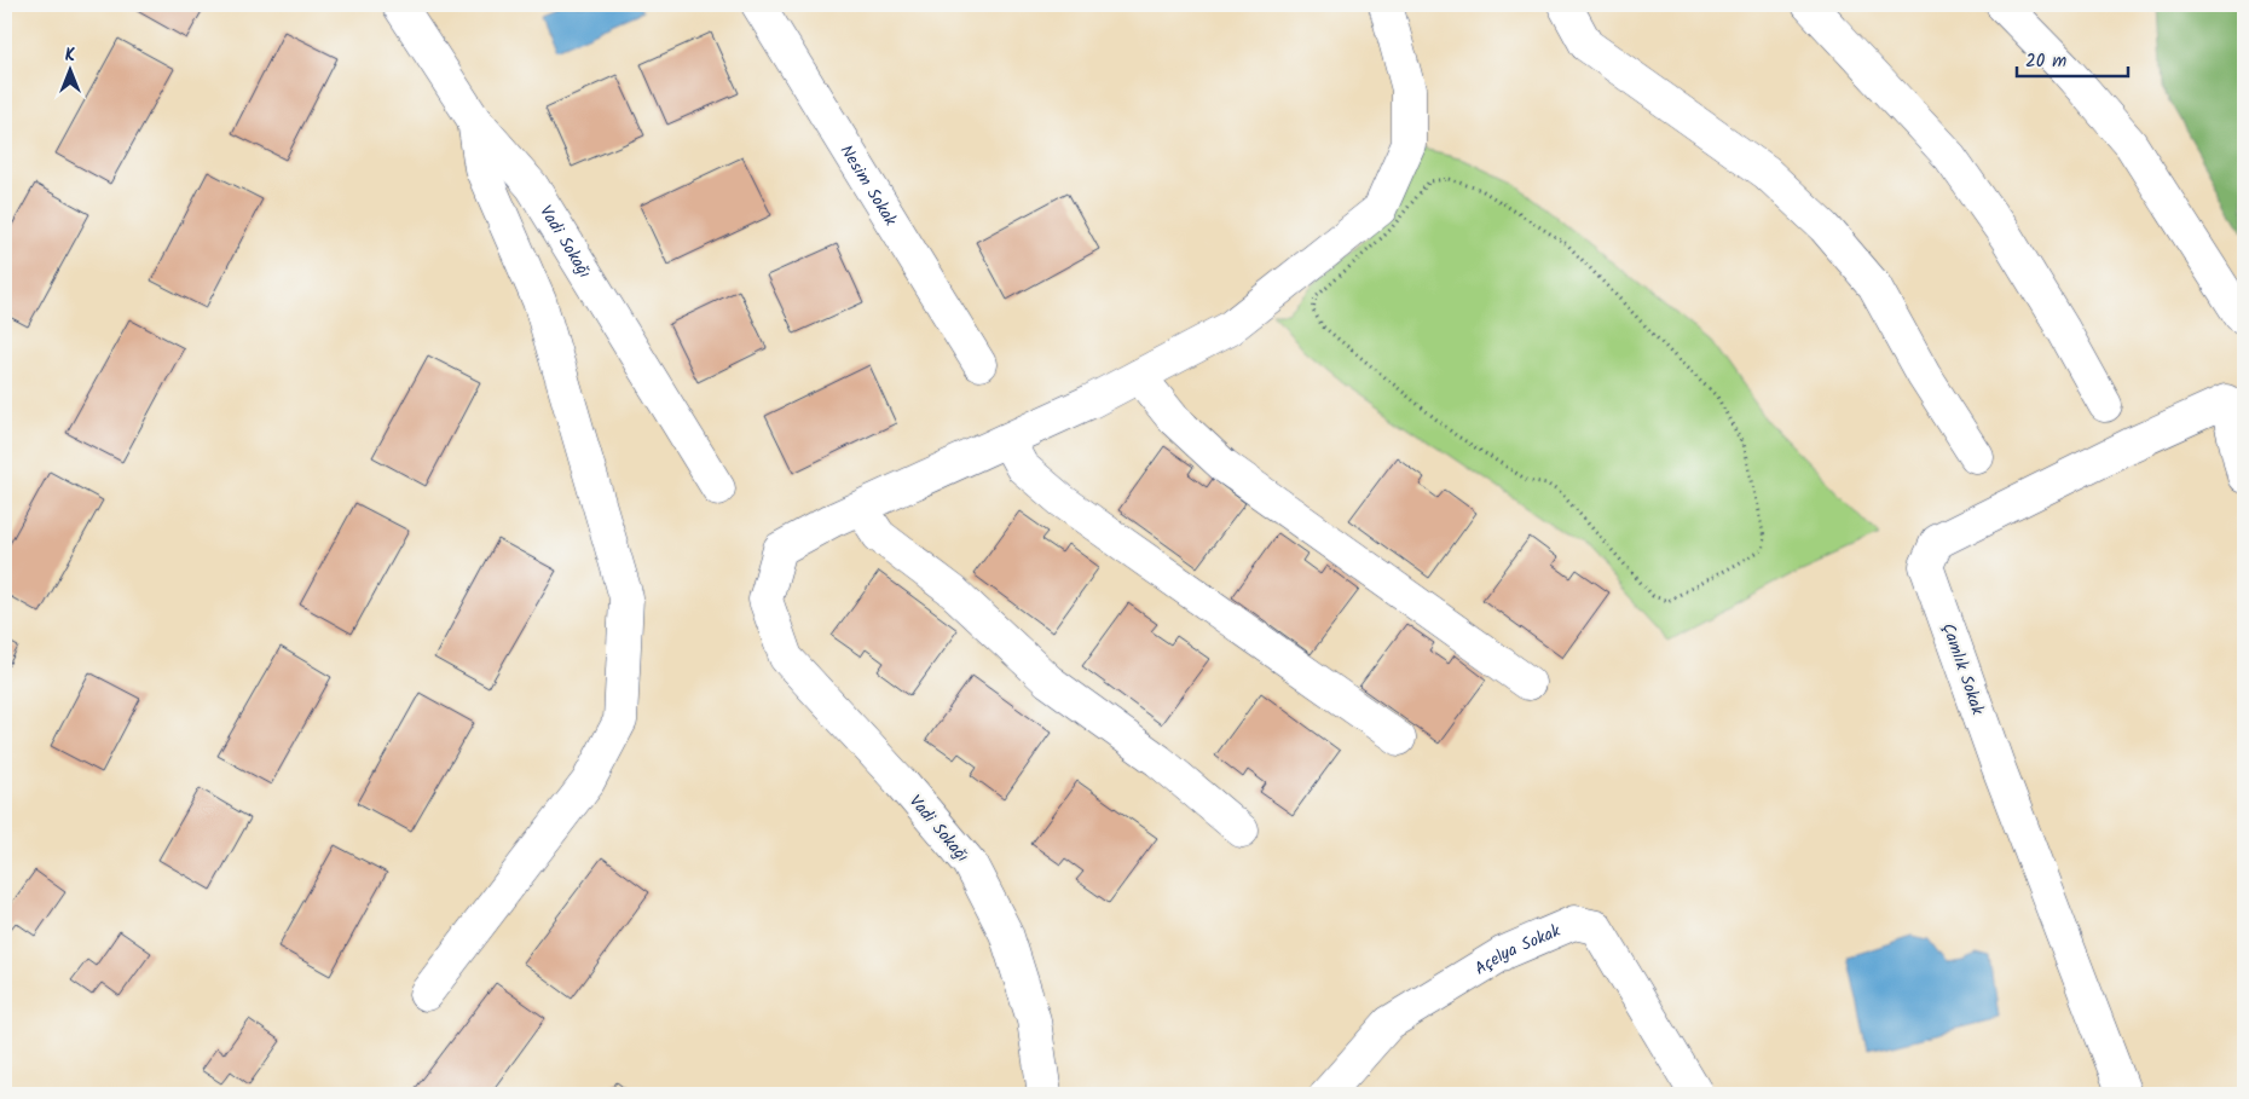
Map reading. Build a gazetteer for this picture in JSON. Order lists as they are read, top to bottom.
{
  "streets": {
    "street": [
      "Nesim Sokak",
      "Vadi Sokağı",
      "Çamlık Sokak",
      "Açelya Sokak"
    ]
  },
  "scale_bar": "20 m",
  "north": "top"
}
